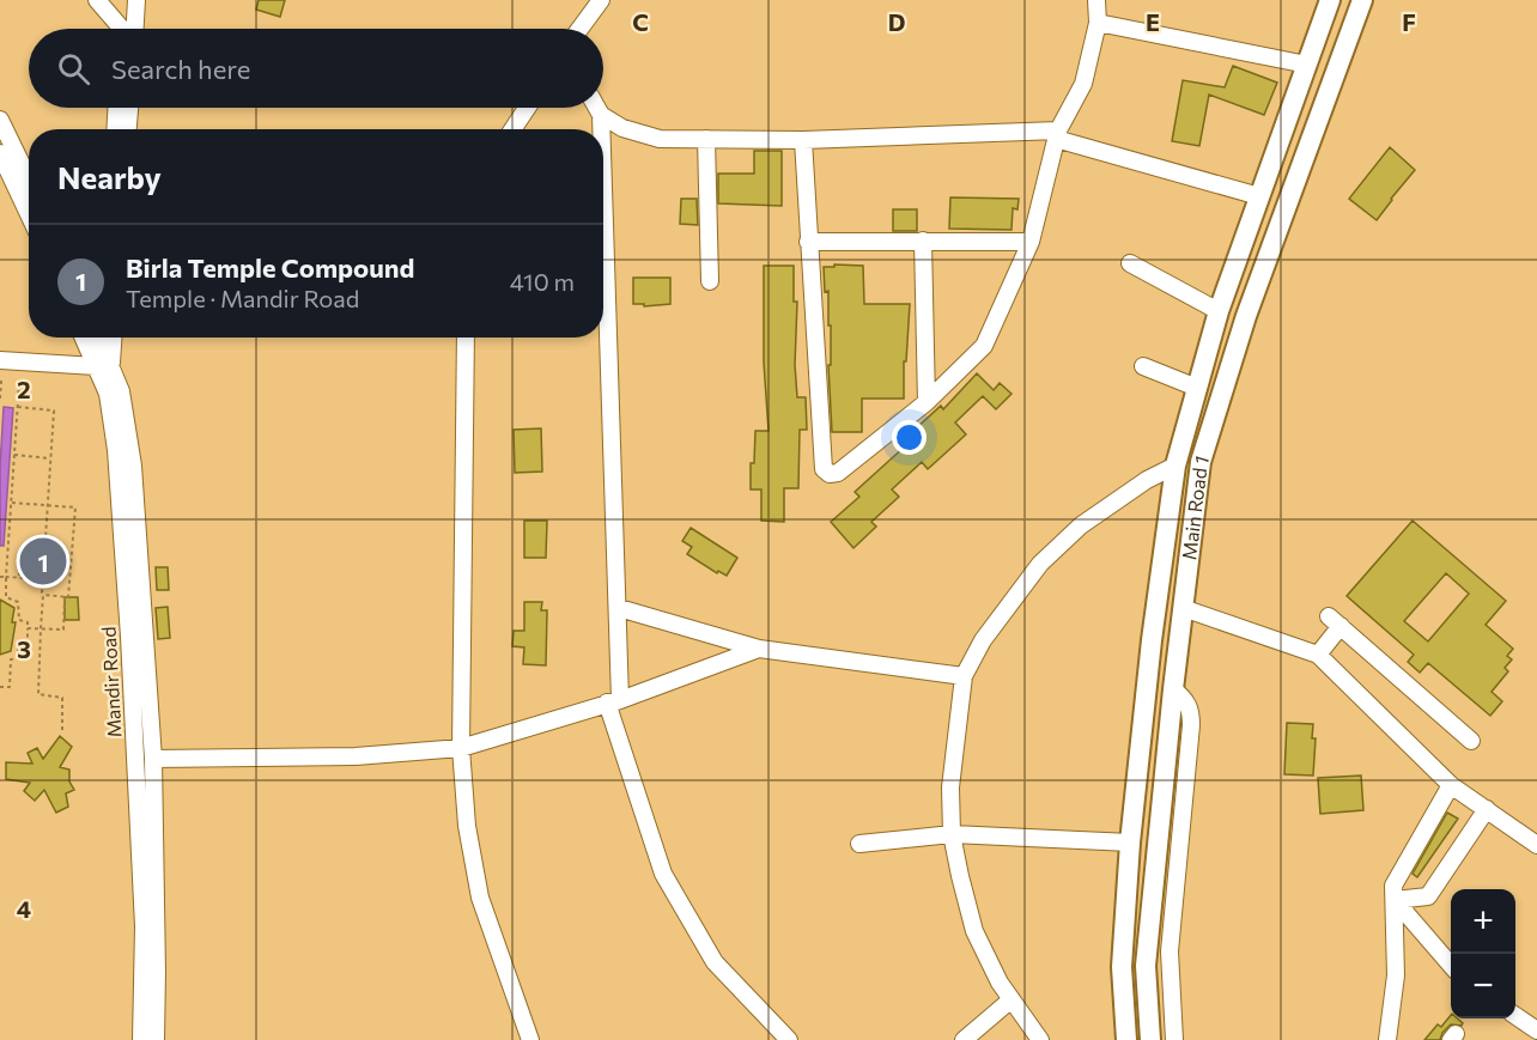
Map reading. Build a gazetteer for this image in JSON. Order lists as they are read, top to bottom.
{
  "streets": {
    "main road": ["Main Road 1"],
    "street": ["Mandir Road"]
  },
  "page": {
    "search": "Search here",
    "heading": "Nearby",
    "list": [
      {
        "mark": "1",
        "name": "Birla Temple Compound",
        "note": "Temple · Mandir Road",
        "value": "410 m"
      }
    ],
    "pins": "1",
    "map_buttons": ["+", "−"]
  },
  "grid": {
    "columns": [
      "C",
      "D",
      "E",
      "F"
    ],
    "rows": ["2", "3", "4"]
  }
}
